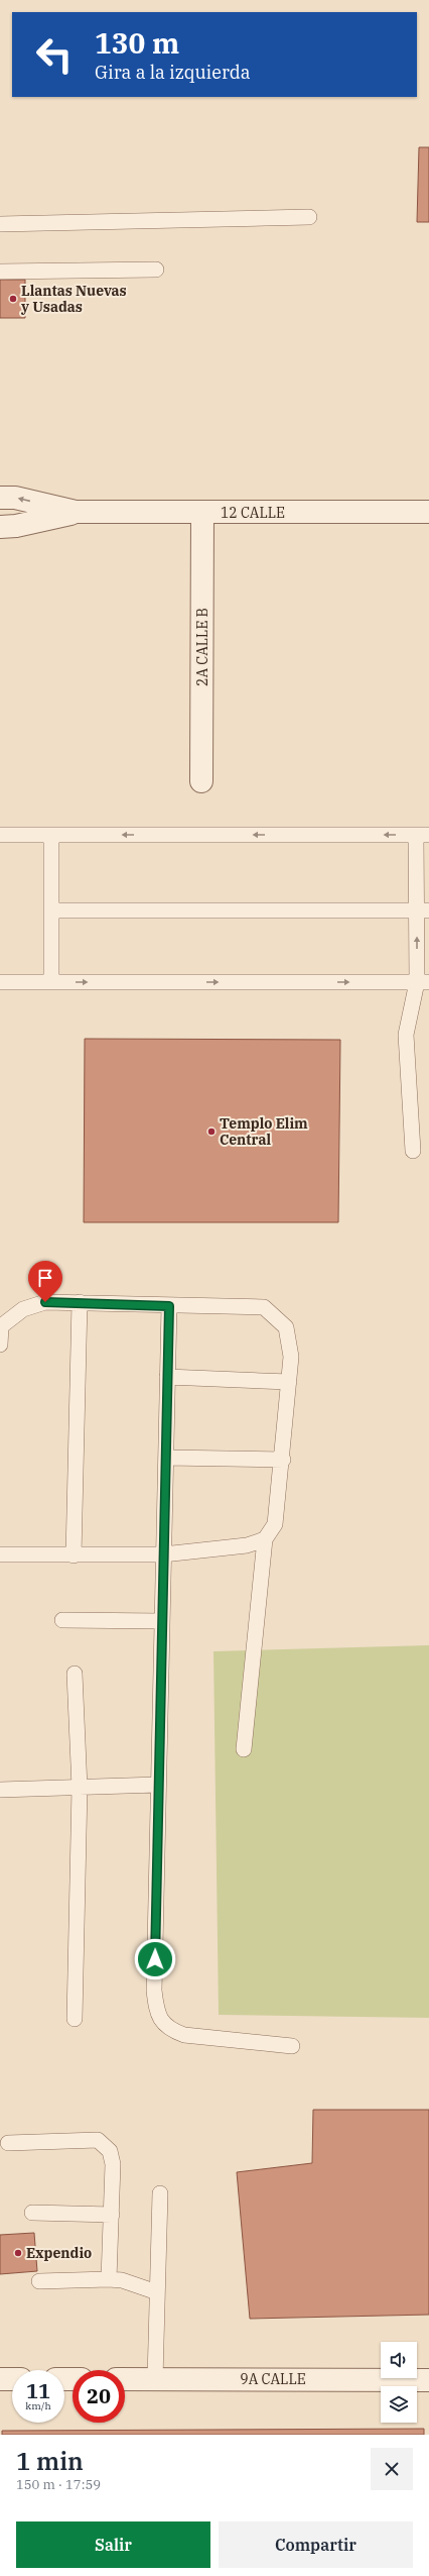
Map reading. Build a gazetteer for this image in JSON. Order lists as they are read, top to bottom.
{
  "streets": {
    "street": ["12 CALLE", "2A CALLE B", "9A CALLE"]
  },
  "crossings": [
    ["12 CALLE", "2A CALLE B"]
  ],
  "places": ["Llantas Nuevas y Usadas", "Templo Elim Central", "Expendio"],
  "page": {
    "turn": ["130 m", "Gira a la izquierda"],
    "speed": "11 km/h",
    "limit": "20",
    "heading": ["1 min", "150 m · 17:59"],
    "buttons": ["Salir", "Compartir"]
  }
}
